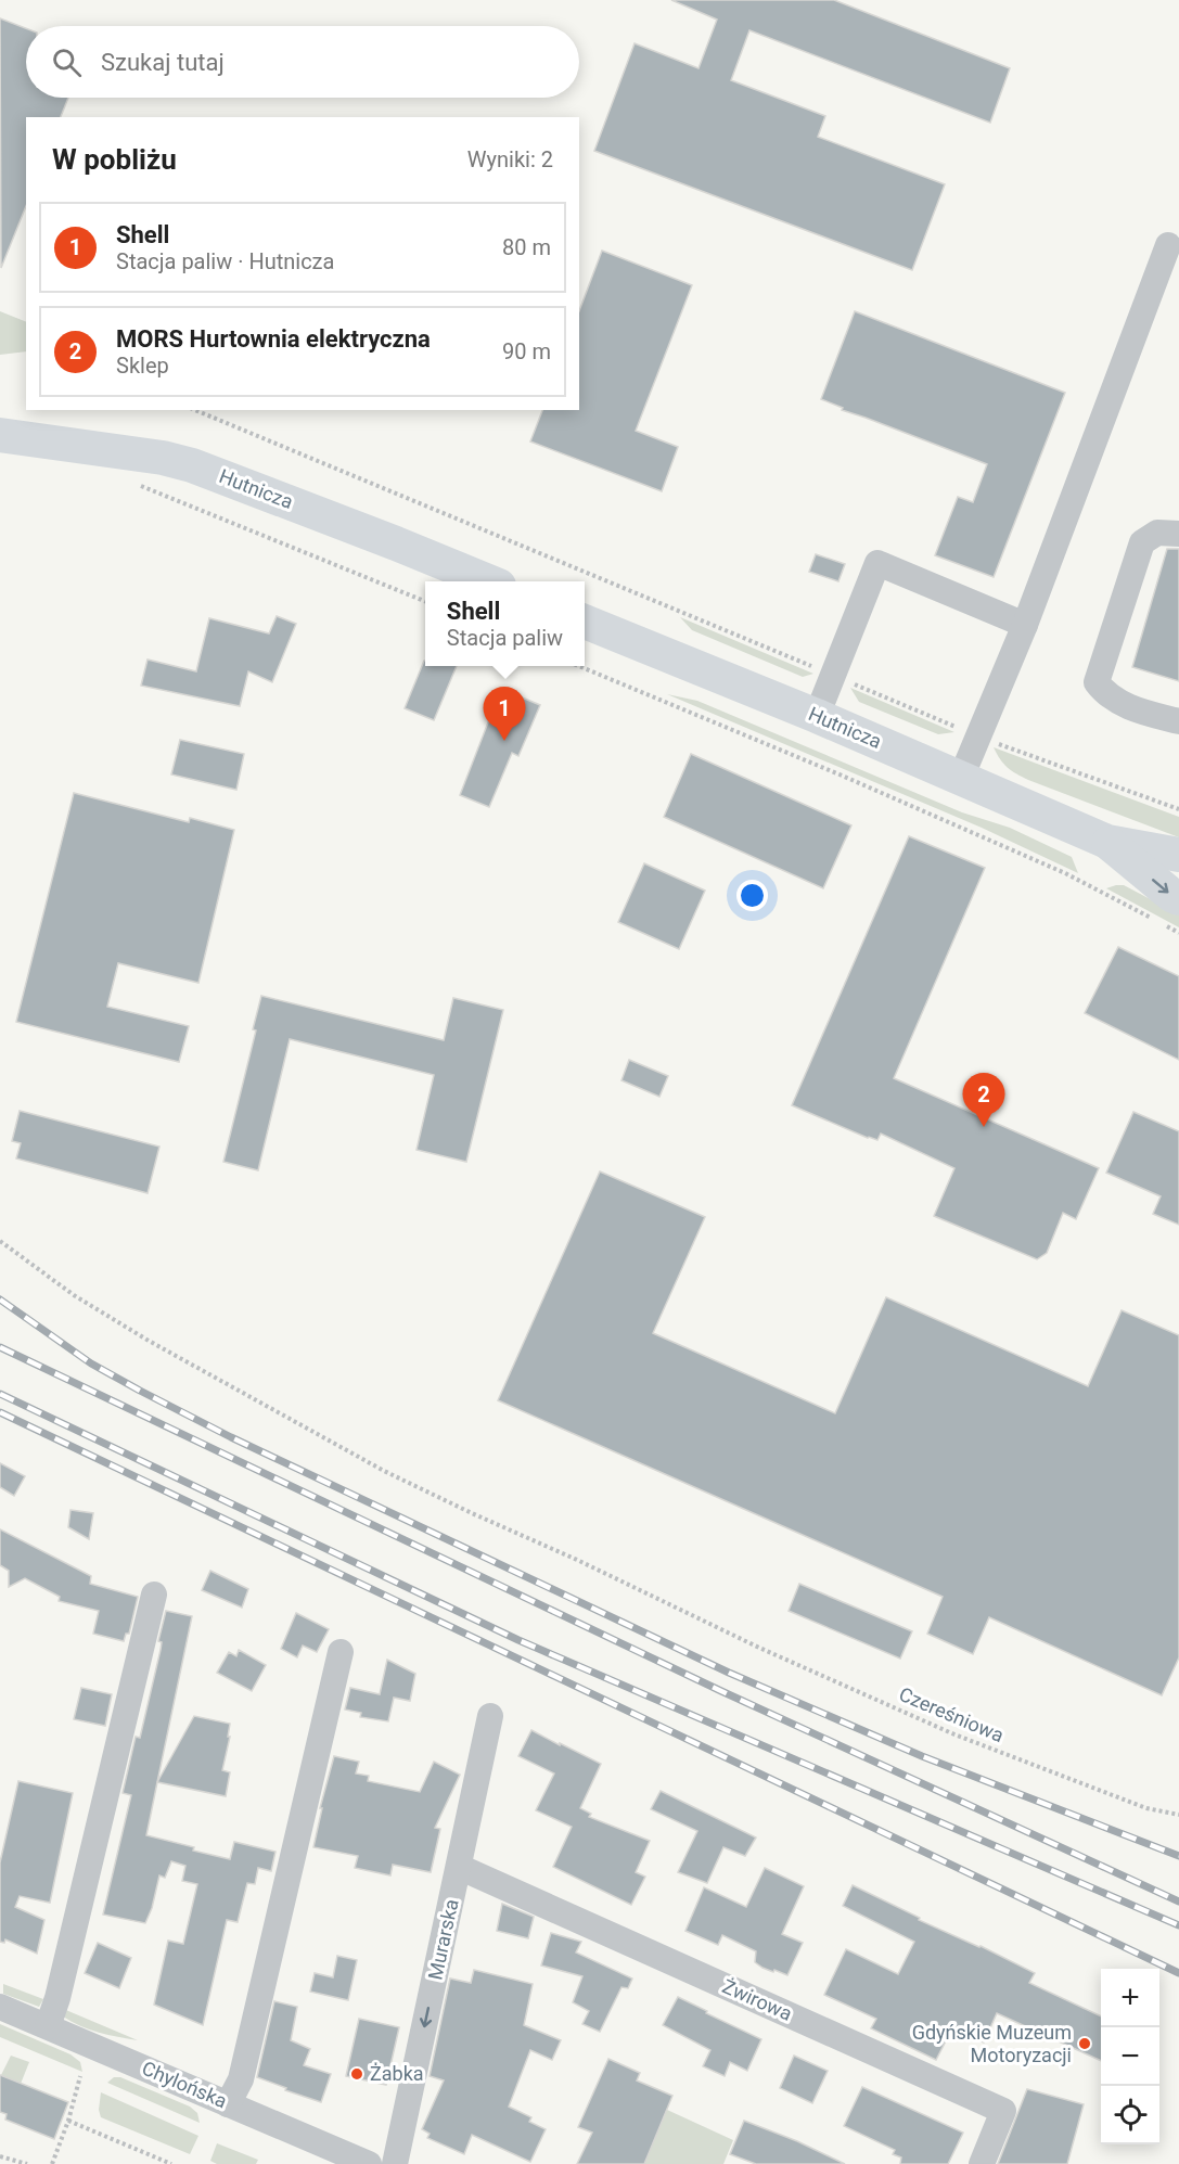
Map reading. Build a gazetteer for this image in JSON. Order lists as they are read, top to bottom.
{
  "streets": {
    "main road": ["Hutnicza"],
    "street": ["Murarska", "Żwirowa", "Chylońska"],
    "path": ["Czereśniowa"]
  },
  "crossings": [
    ["Murarska", "Żwirowa"]
  ],
  "places": ["Gdyńskie Muzeum Motoryzacji", "Żabka"],
  "page": {
    "search": "Szukaj tutaj",
    "heading": ["W pobliżu", "Wyniki: 2"],
    "list": [
      {
        "mark": "1",
        "name": "Shell",
        "note": "Stacja paliw · Hutnicza",
        "value": "80 m"
      },
      {
        "mark": "2",
        "name": "MORS Hurtownia elektryczna",
        "note": "Sklep",
        "value": "90 m"
      }
    ],
    "popup": ["Shell", "Stacja paliw"],
    "pins": ["1", "2"],
    "map_buttons": ["+", "−"]
  }
}
